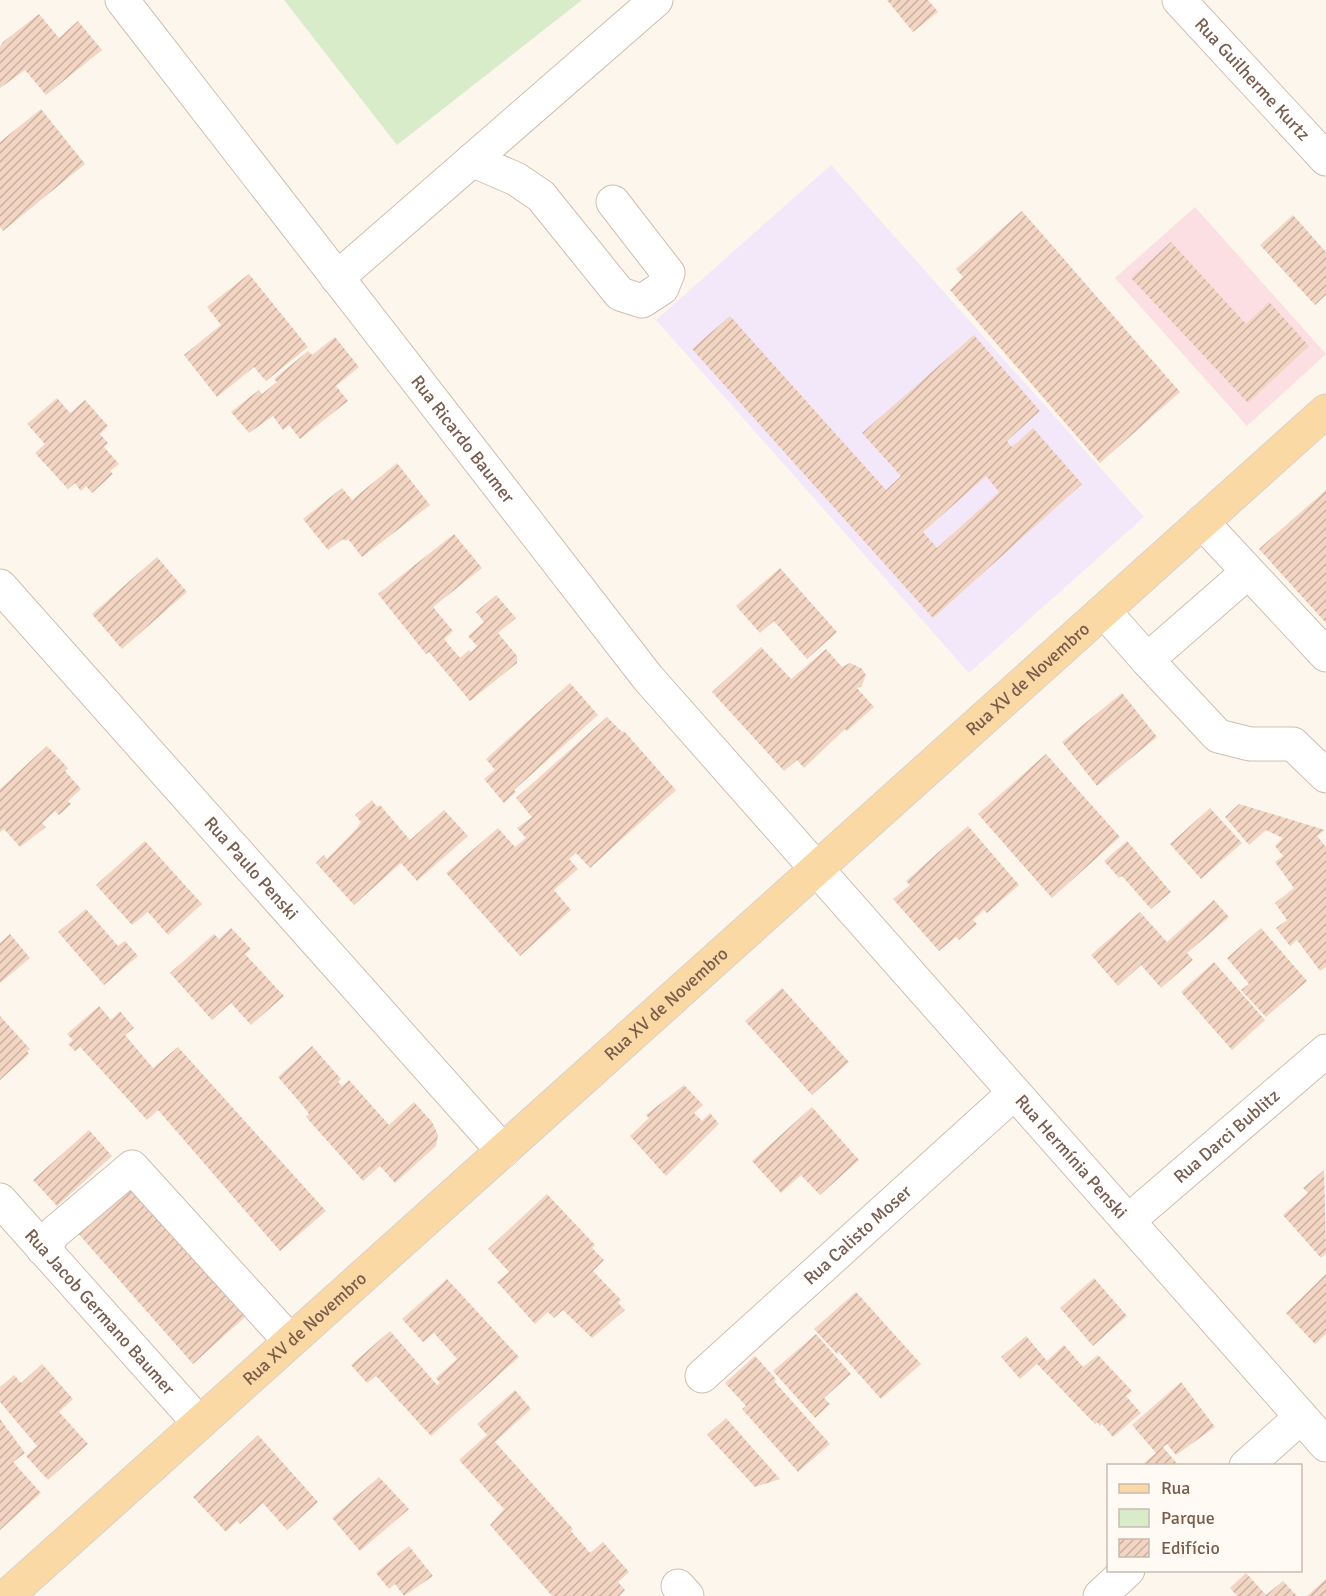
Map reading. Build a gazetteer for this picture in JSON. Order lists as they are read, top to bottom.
{
  "streets": {
    "main road": ["Rua XV de Novembro"],
    "street": [
      "Rua Guilherme Kurtz",
      "Rua Ricardo Baumer",
      "Rua Paulo Penski",
      "Rua Darci Bublitz",
      "Rua Hermínia Penski",
      "Rua Calisto Moser",
      "Rua Jacob Germano Baumer"
    ]
  },
  "crossings": [
    ["Rua Ricardo Baumer", "Rua XV de Novembro"],
    ["Rua Ricardo Baumer", "Rua Hermínia Penski"],
    ["Rua XV de Novembro", "Rua Paulo Penski"],
    ["Rua XV de Novembro", "Rua Hermínia Penski"],
    ["Rua XV de Novembro", "Rua Jacob Germano Baumer"],
    ["Rua Darci Bublitz", "Rua Hermínia Penski"],
    ["Rua Hermínia Penski", "Rua Calisto Moser"]
  ],
  "legend": ["Rua", "Parque", "Edifício"]
}
